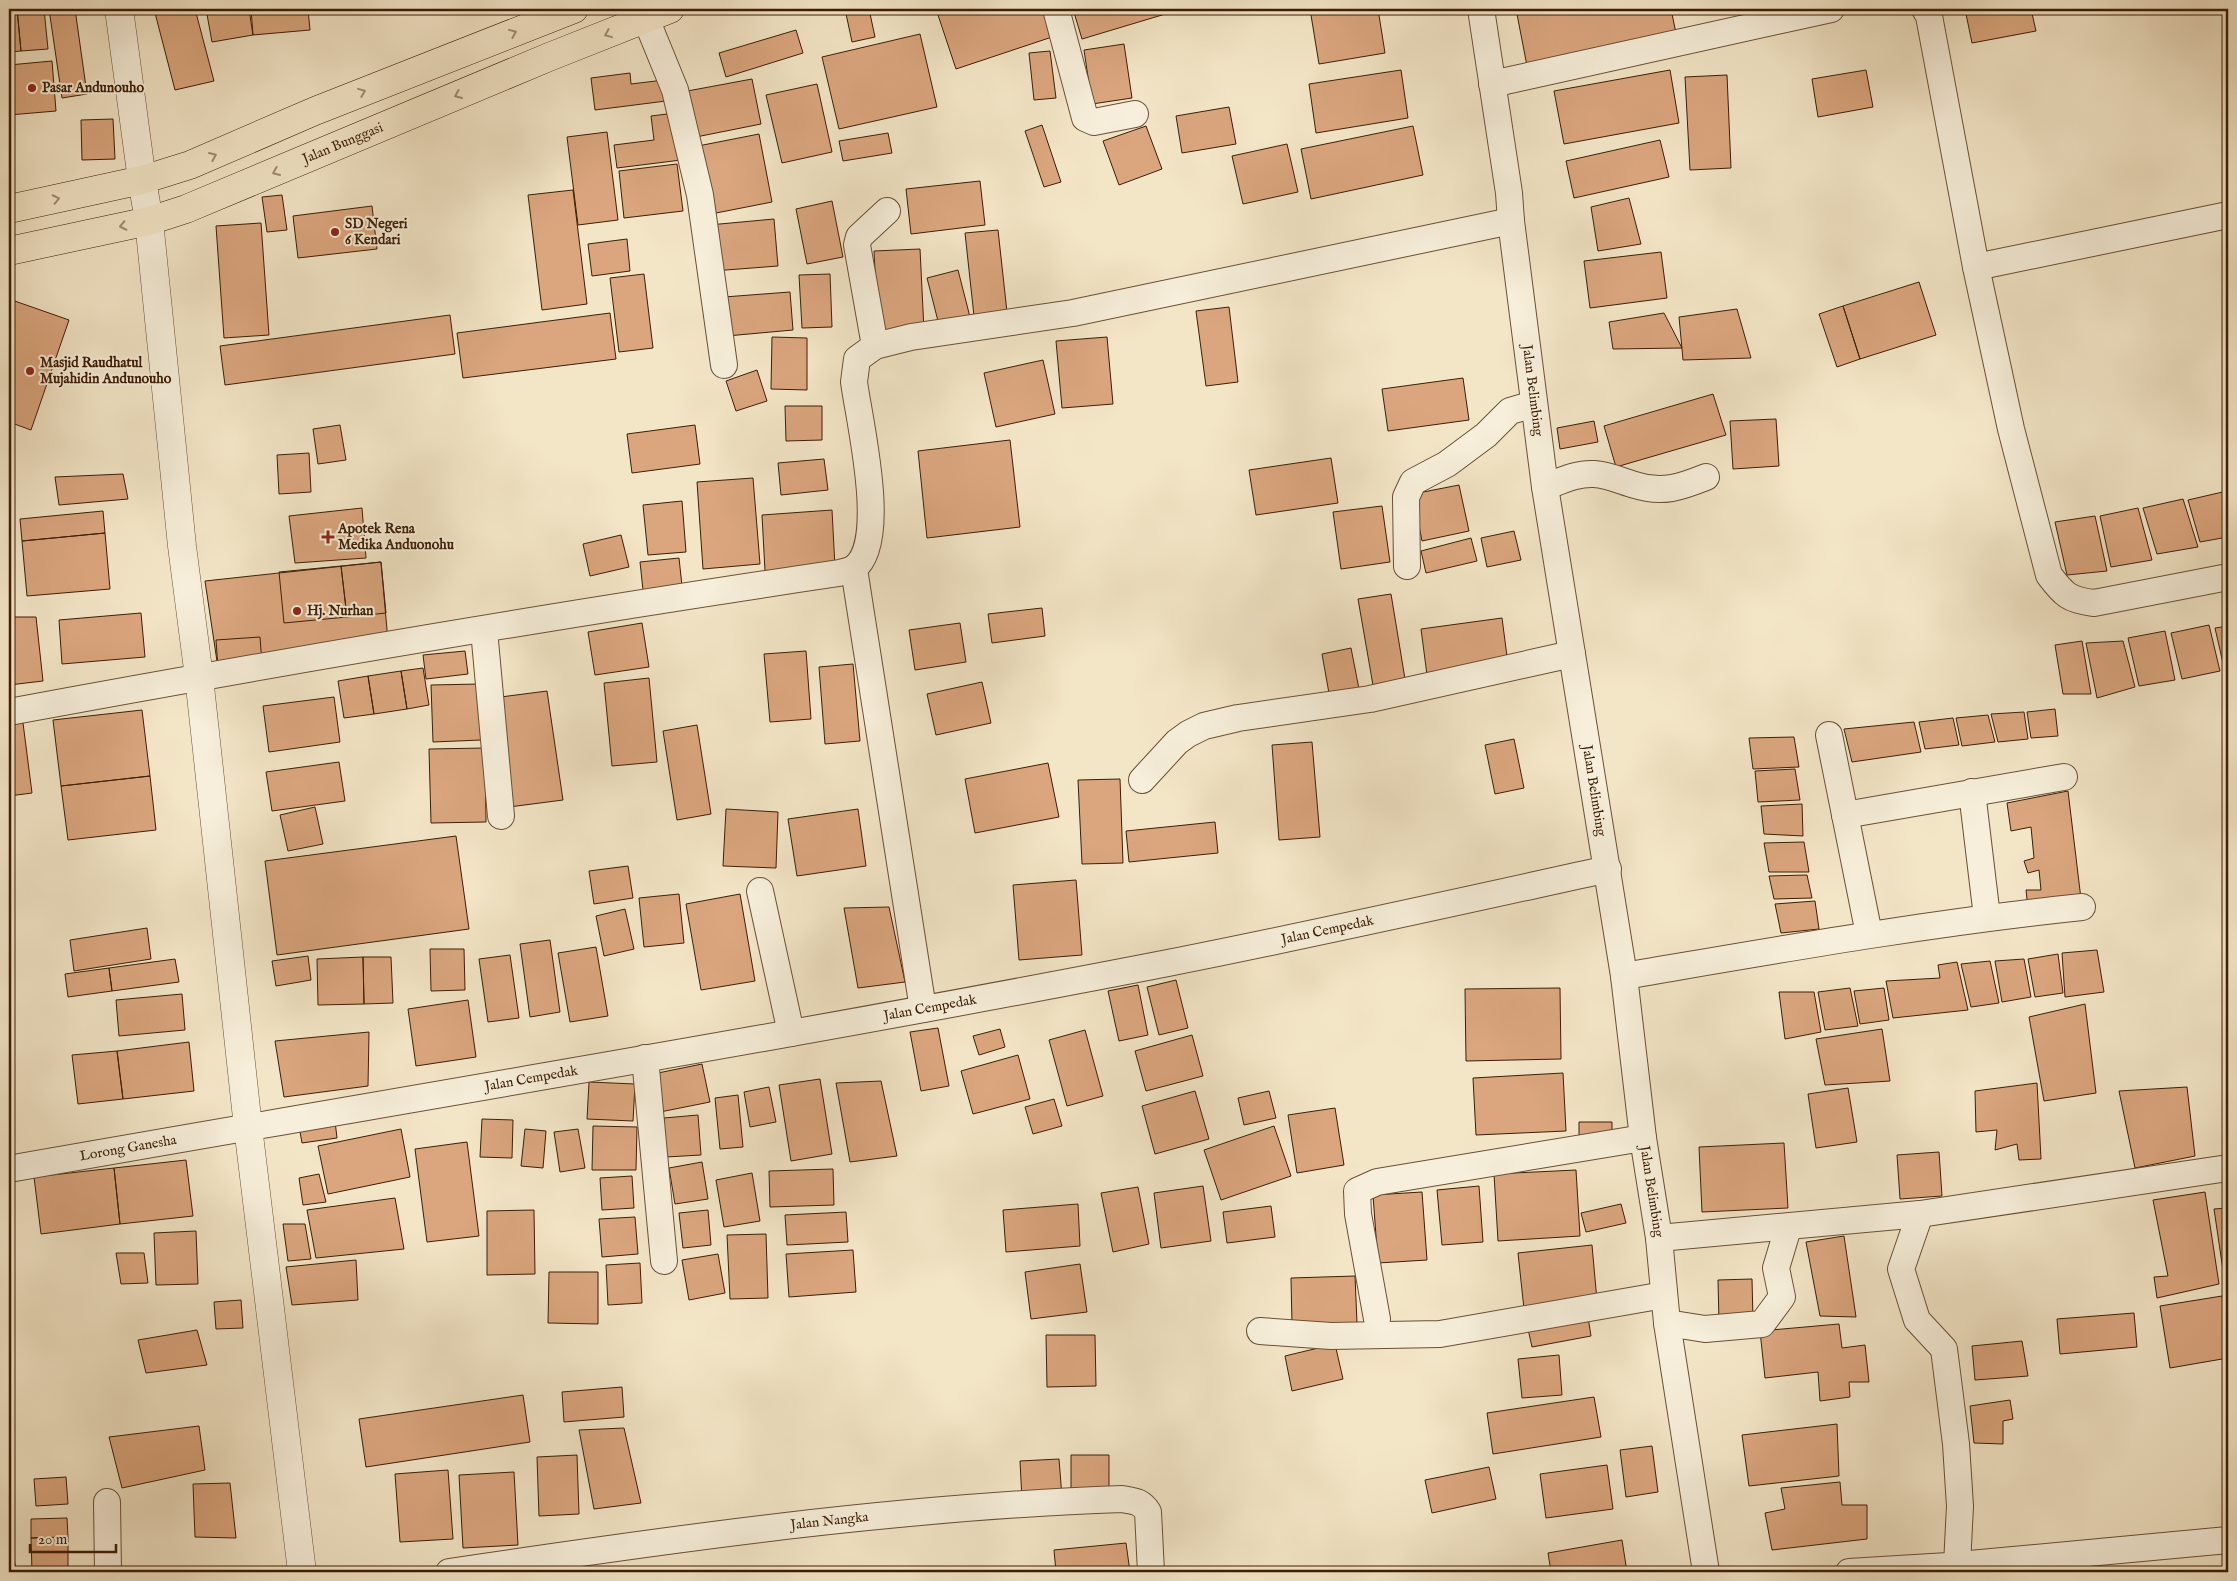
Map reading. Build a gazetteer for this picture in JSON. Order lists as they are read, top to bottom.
{
  "streets": {
    "highway": ["Jalan Bunggasi"],
    "street": [
      "Jalan Belimbing",
      "Jalan Cempedak",
      "Lorong Ganesha",
      "Jalan Nangka"
    ]
  },
  "crossings": [
    ["Jalan Belimbing", "Jalan Cempedak"],
    ["Jalan Cempedak", "Lorong Ganesha"]
  ],
  "places": {
    "other": [
      "Pasar Andunouho",
      "SD Negeri 6 Kendari",
      "Masjid Raudhatul Mujahidin Andunouho",
      "Hj. Nurhan"
    ],
    "health": ["Apotek Rena Medika Anduonohu"]
  },
  "scale_bar": "20 m"
}
